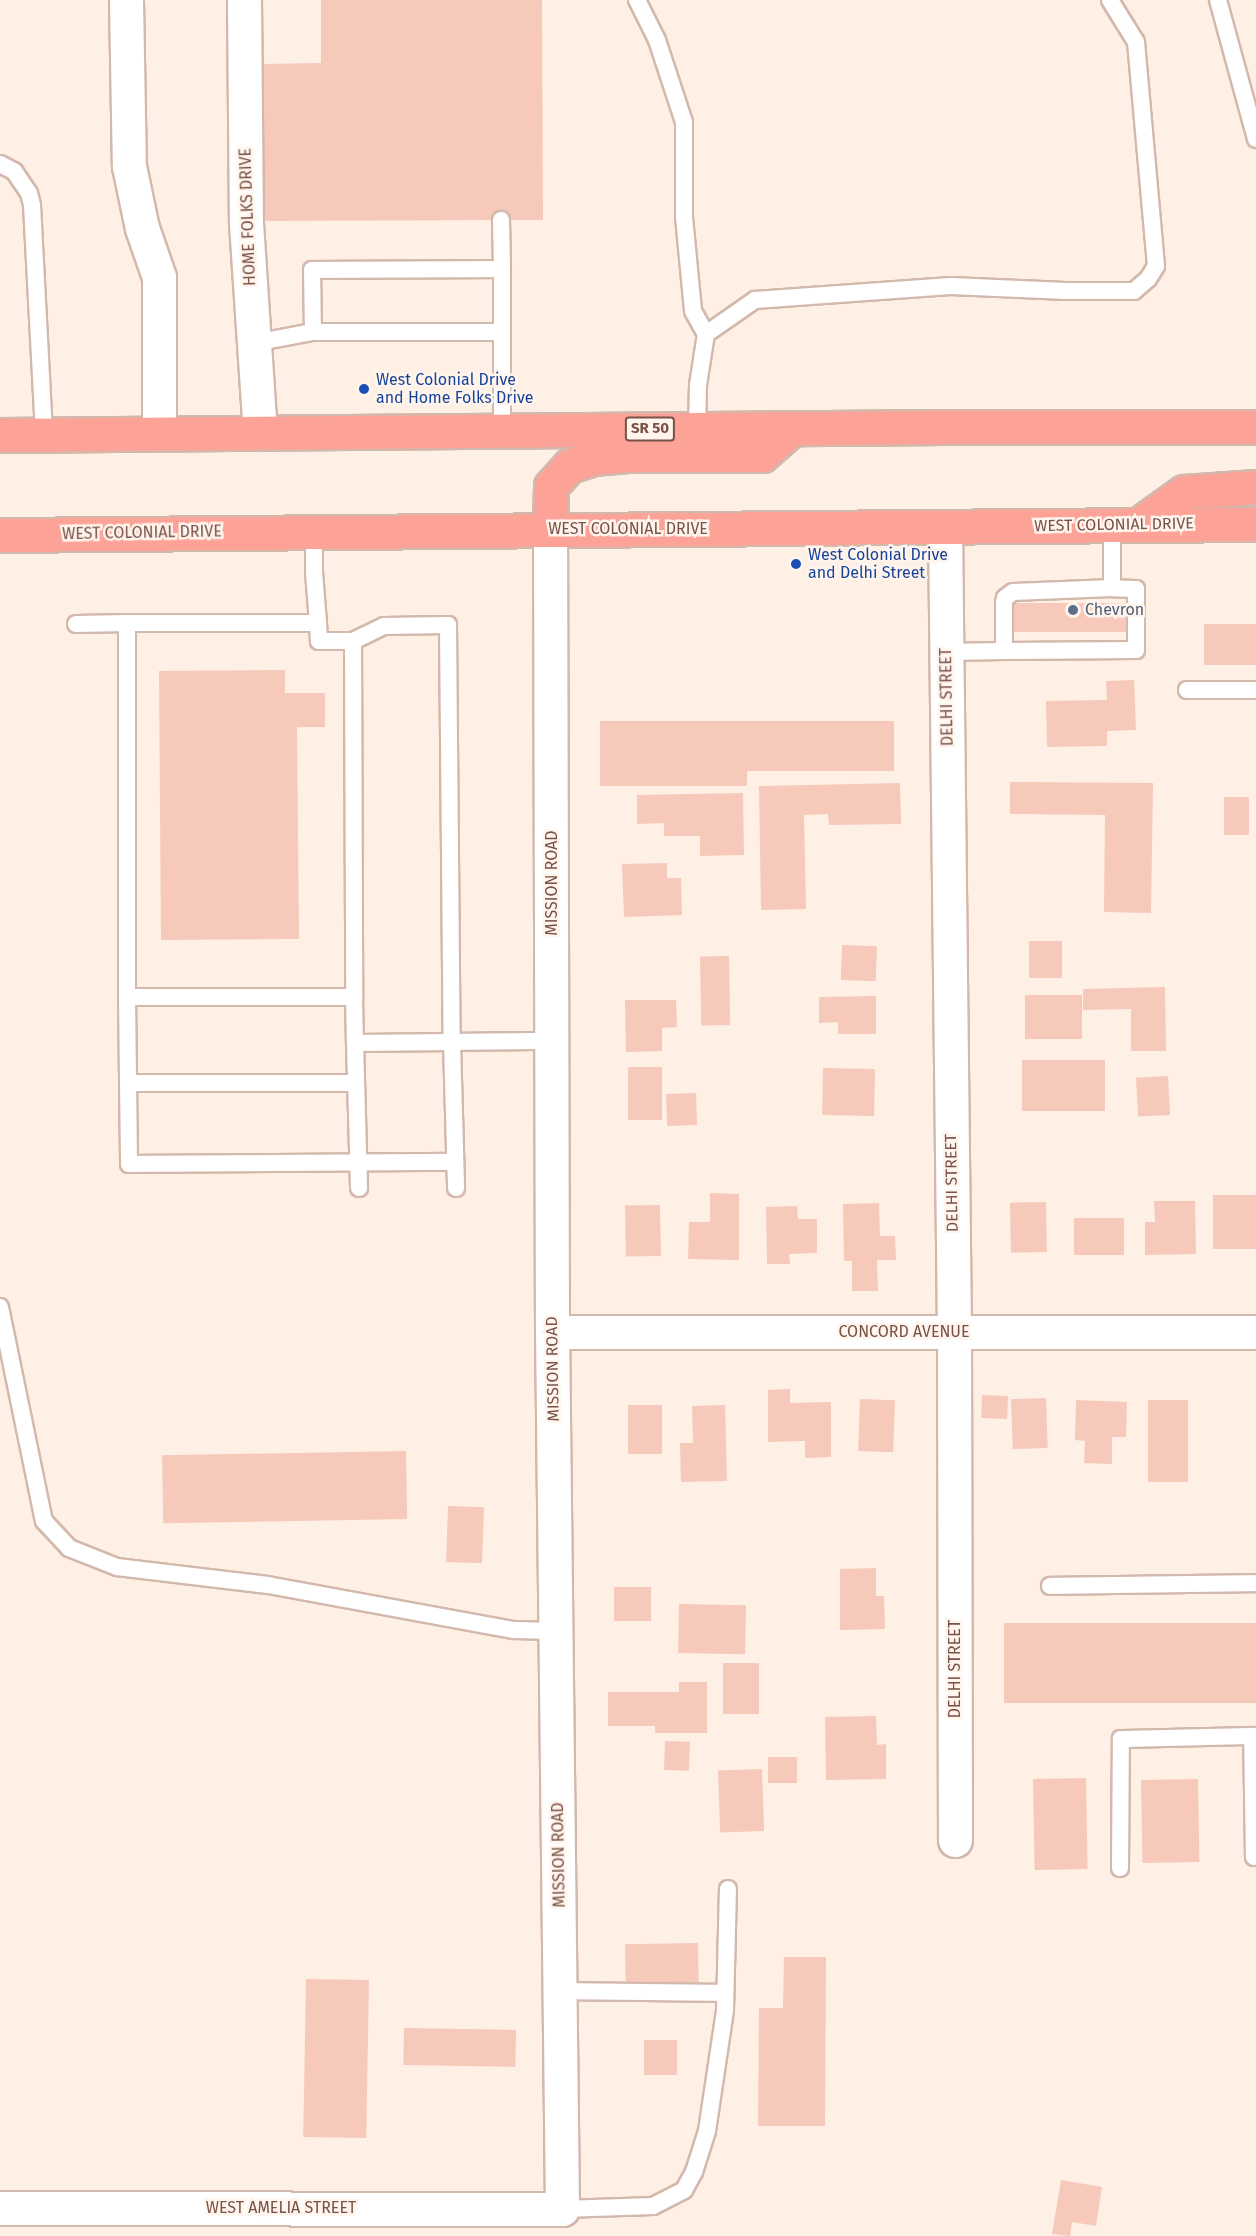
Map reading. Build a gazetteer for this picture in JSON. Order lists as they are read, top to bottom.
{
  "streets": {
    "highway": ["SR 50", "WEST COLONIAL DRIVE"],
    "street": [
      "HOME FOLKS DRIVE",
      "DELHI STREET",
      "MISSION ROAD",
      "CONCORD AVENUE",
      "WEST AMELIA STREET"
    ]
  },
  "crossings": [
    ["HOME FOLKS DRIVE", "SR 50"],
    ["WEST COLONIAL DRIVE", "DELHI STREET"],
    ["WEST COLONIAL DRIVE", "MISSION ROAD"],
    ["DELHI STREET", "CONCORD AVENUE"],
    ["MISSION ROAD", "CONCORD AVENUE"],
    ["MISSION ROAD", "WEST AMELIA STREET"]
  ],
  "places": ["West Colonial Drive and Home Folks Drive", "West Colonial Drive and Delhi Street", "Chevron"]
}
